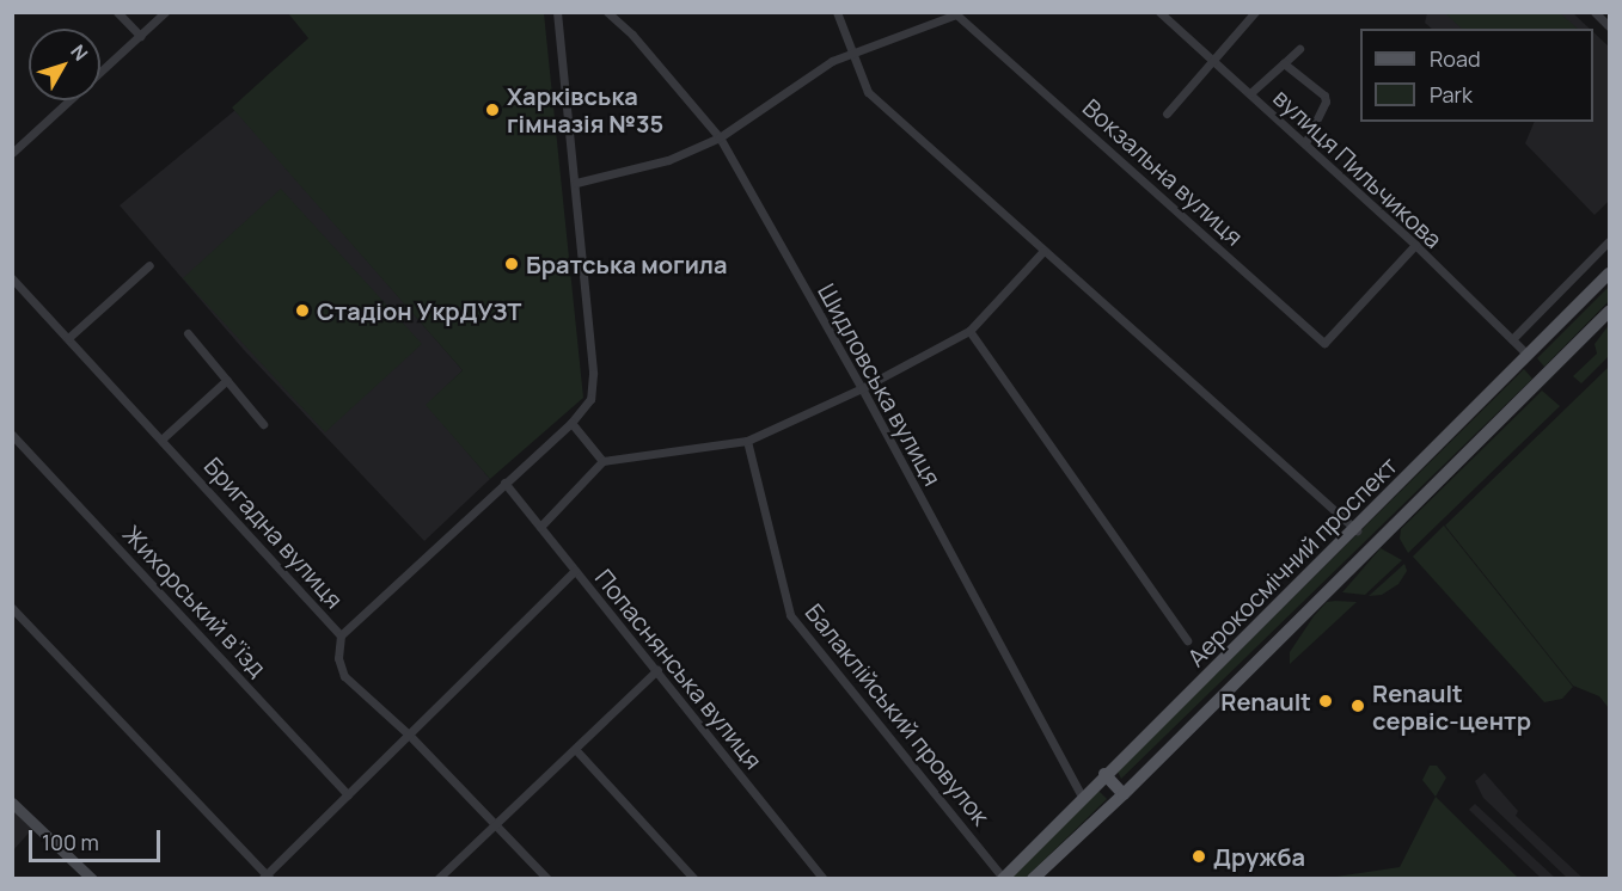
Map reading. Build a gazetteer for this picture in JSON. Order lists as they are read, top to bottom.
{
  "streets": {
    "main road": ["Аерокосмічний проспект"],
    "street": [
      "вулиця Пильчикова",
      "Вокзальна вулиця",
      "Шидловська вулиця",
      "Бригадна вулиця",
      "Жихорський в’їзд",
      "Попаснянська вулиця",
      "Балаклійський провулок"
    ]
  },
  "crossings": [
    ["вулиця Пильчикова", "Вокзальна вулиця"],
    ["вулиця Пильчикова", "Аерокосмічний проспект"],
    ["Вокзальна вулиця", "Шидловська вулиця"],
    ["Шидловська вулиця", "Аерокосмічний проспект"],
    ["Аерокосмічний проспект", "Балаклійський провулок"]
  ],
  "places": [
    "Харківська гімназія №35",
    "Братська могила",
    "Стадіон УкрДУЗТ",
    "Renault",
    "Renault сервіс-центр",
    "Дружба"
  ],
  "legend": ["Road", "Park"],
  "scale_bar": "100 m",
  "north": "top right"
}
